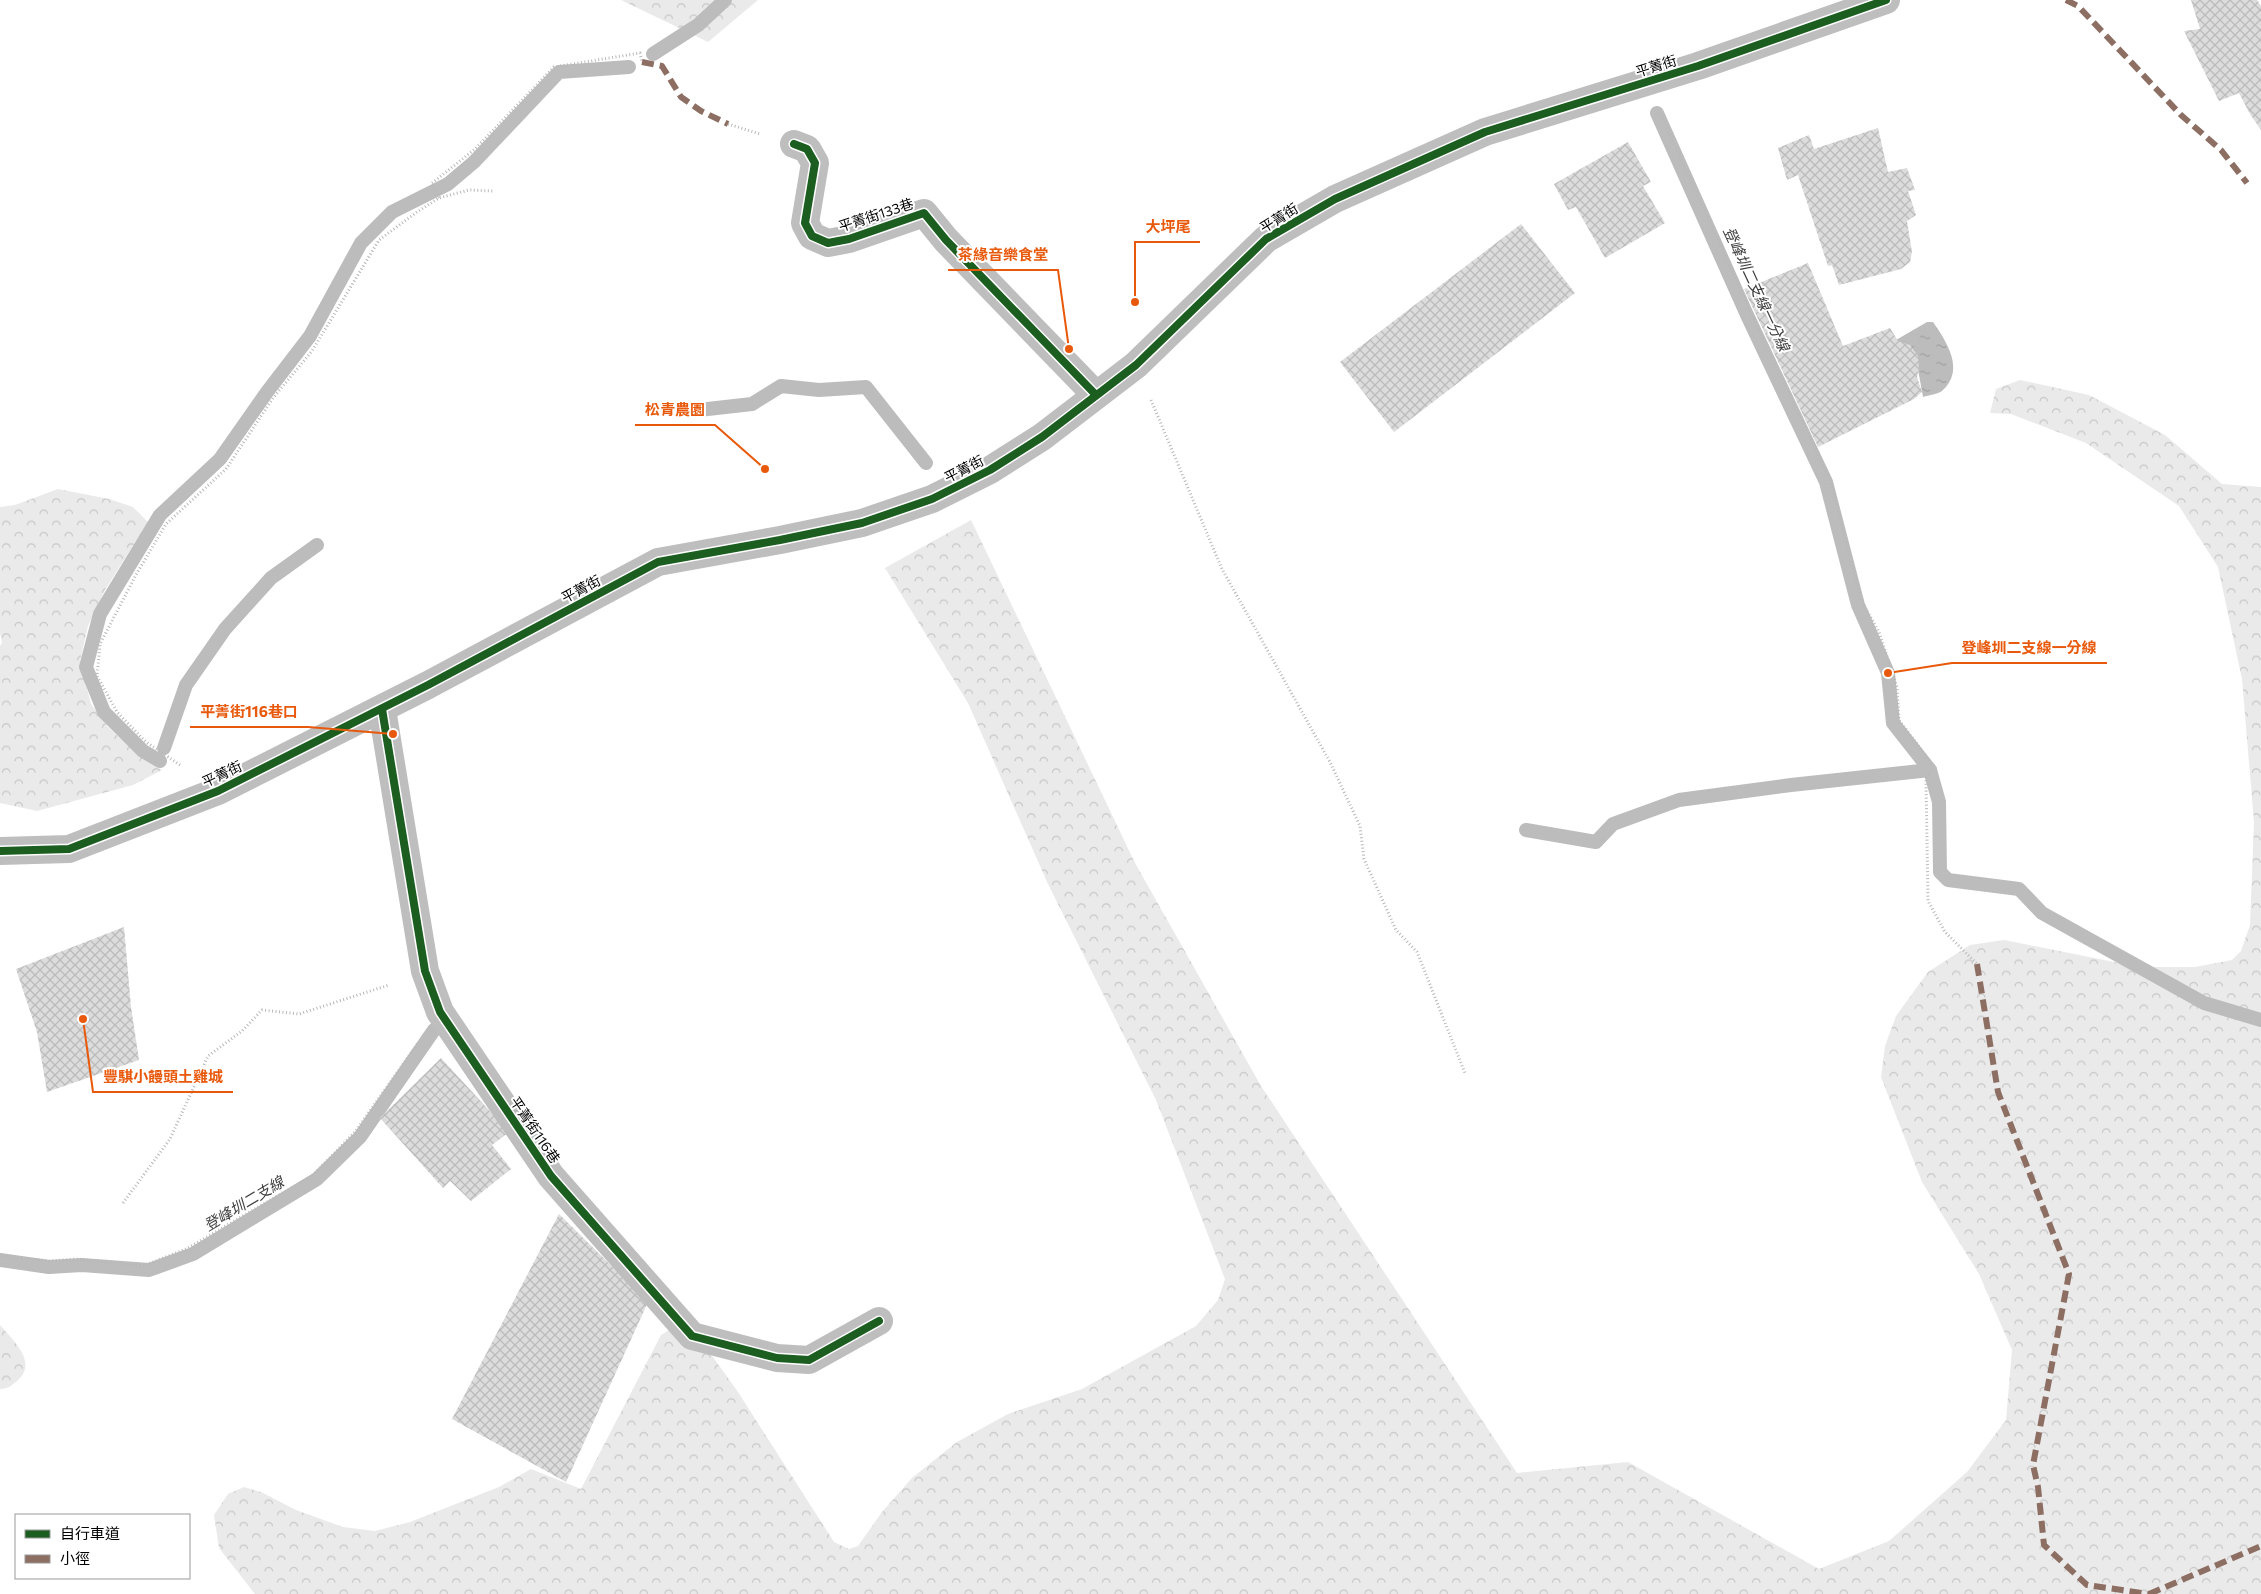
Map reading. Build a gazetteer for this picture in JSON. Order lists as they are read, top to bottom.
{
  "streets": {
    "street": ["平菁街", "平菁街133巷", "平菁街116巷"]
  },
  "crossings": [
    ["平菁街", "平菁街133巷"],
    ["平菁街", "平菁街116巷"]
  ],
  "water": ["登峰圳二支線一分線", "登峰圳二支線"],
  "places": [
    "大坪尾",
    "茶緣音樂食堂",
    "松青農園",
    "登峰圳二支線一分線",
    "平菁街116巷口",
    "豐騏小饅頭土雞城"
  ],
  "legend": ["自行車道", "小徑"]
}
